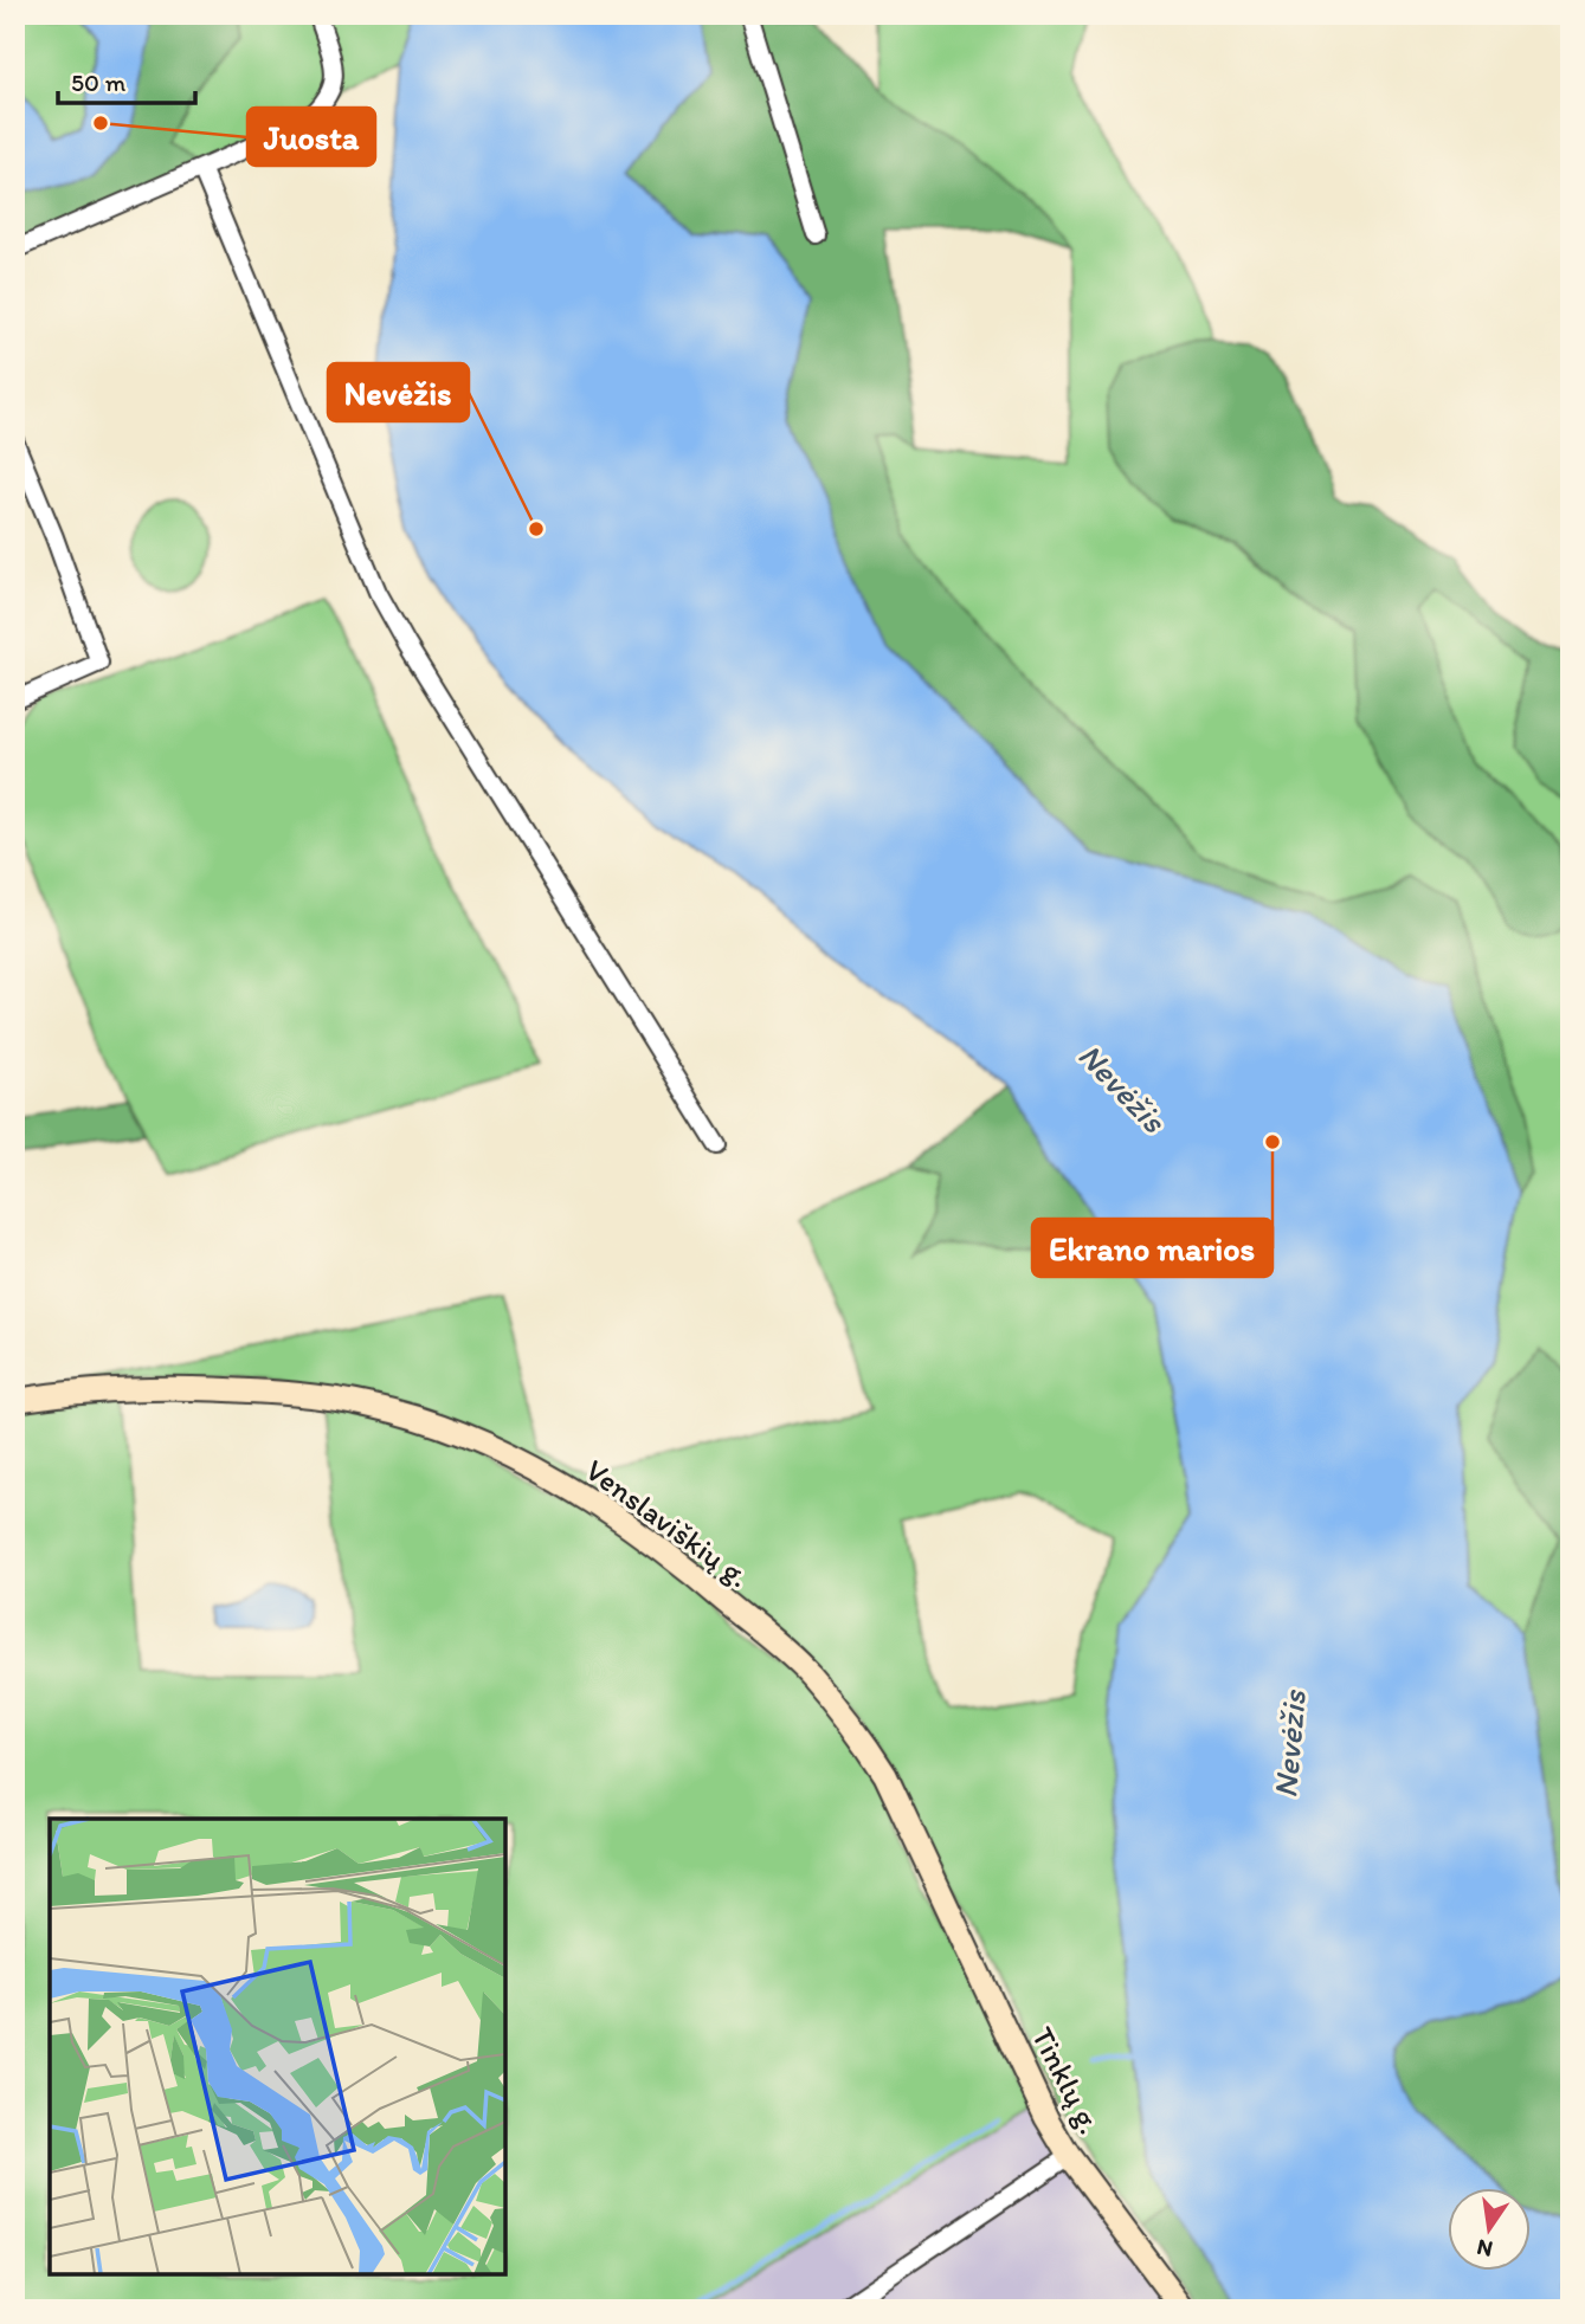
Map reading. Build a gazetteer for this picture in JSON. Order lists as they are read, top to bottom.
{
  "streets": {
    "main road": ["Venslaviškių g.", "Tinklų g."]
  },
  "crossings": [
    ["Venslaviškių g.", "Tinklų g."]
  ],
  "water": ["Nevėžis"],
  "places": ["Juosta", "Nevėžis", "Ekrano marios"],
  "scale_bar": "50 m",
  "north": "bottom"
}
